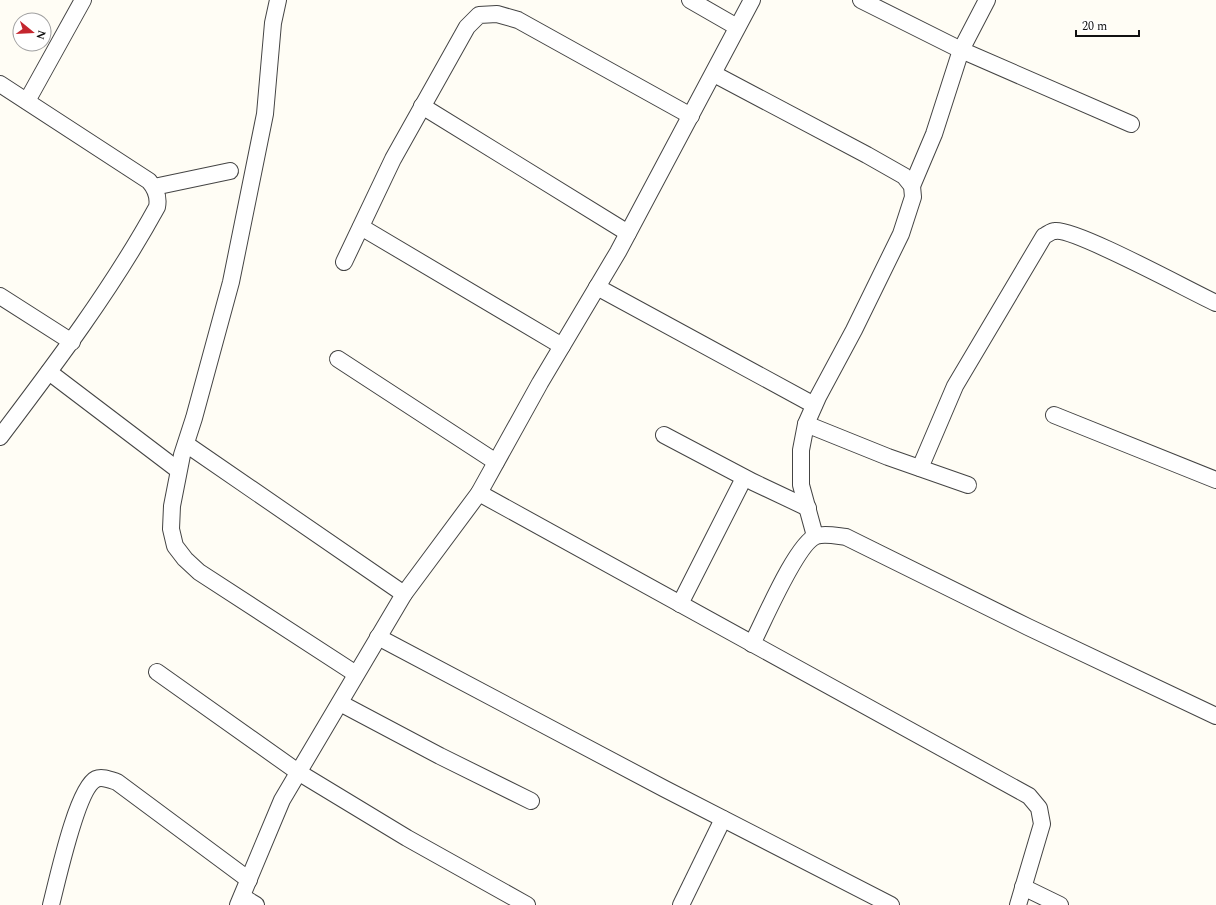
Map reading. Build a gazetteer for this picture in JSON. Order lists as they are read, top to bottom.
{
  "scale_bar": "20 m",
  "north": "right"
}
